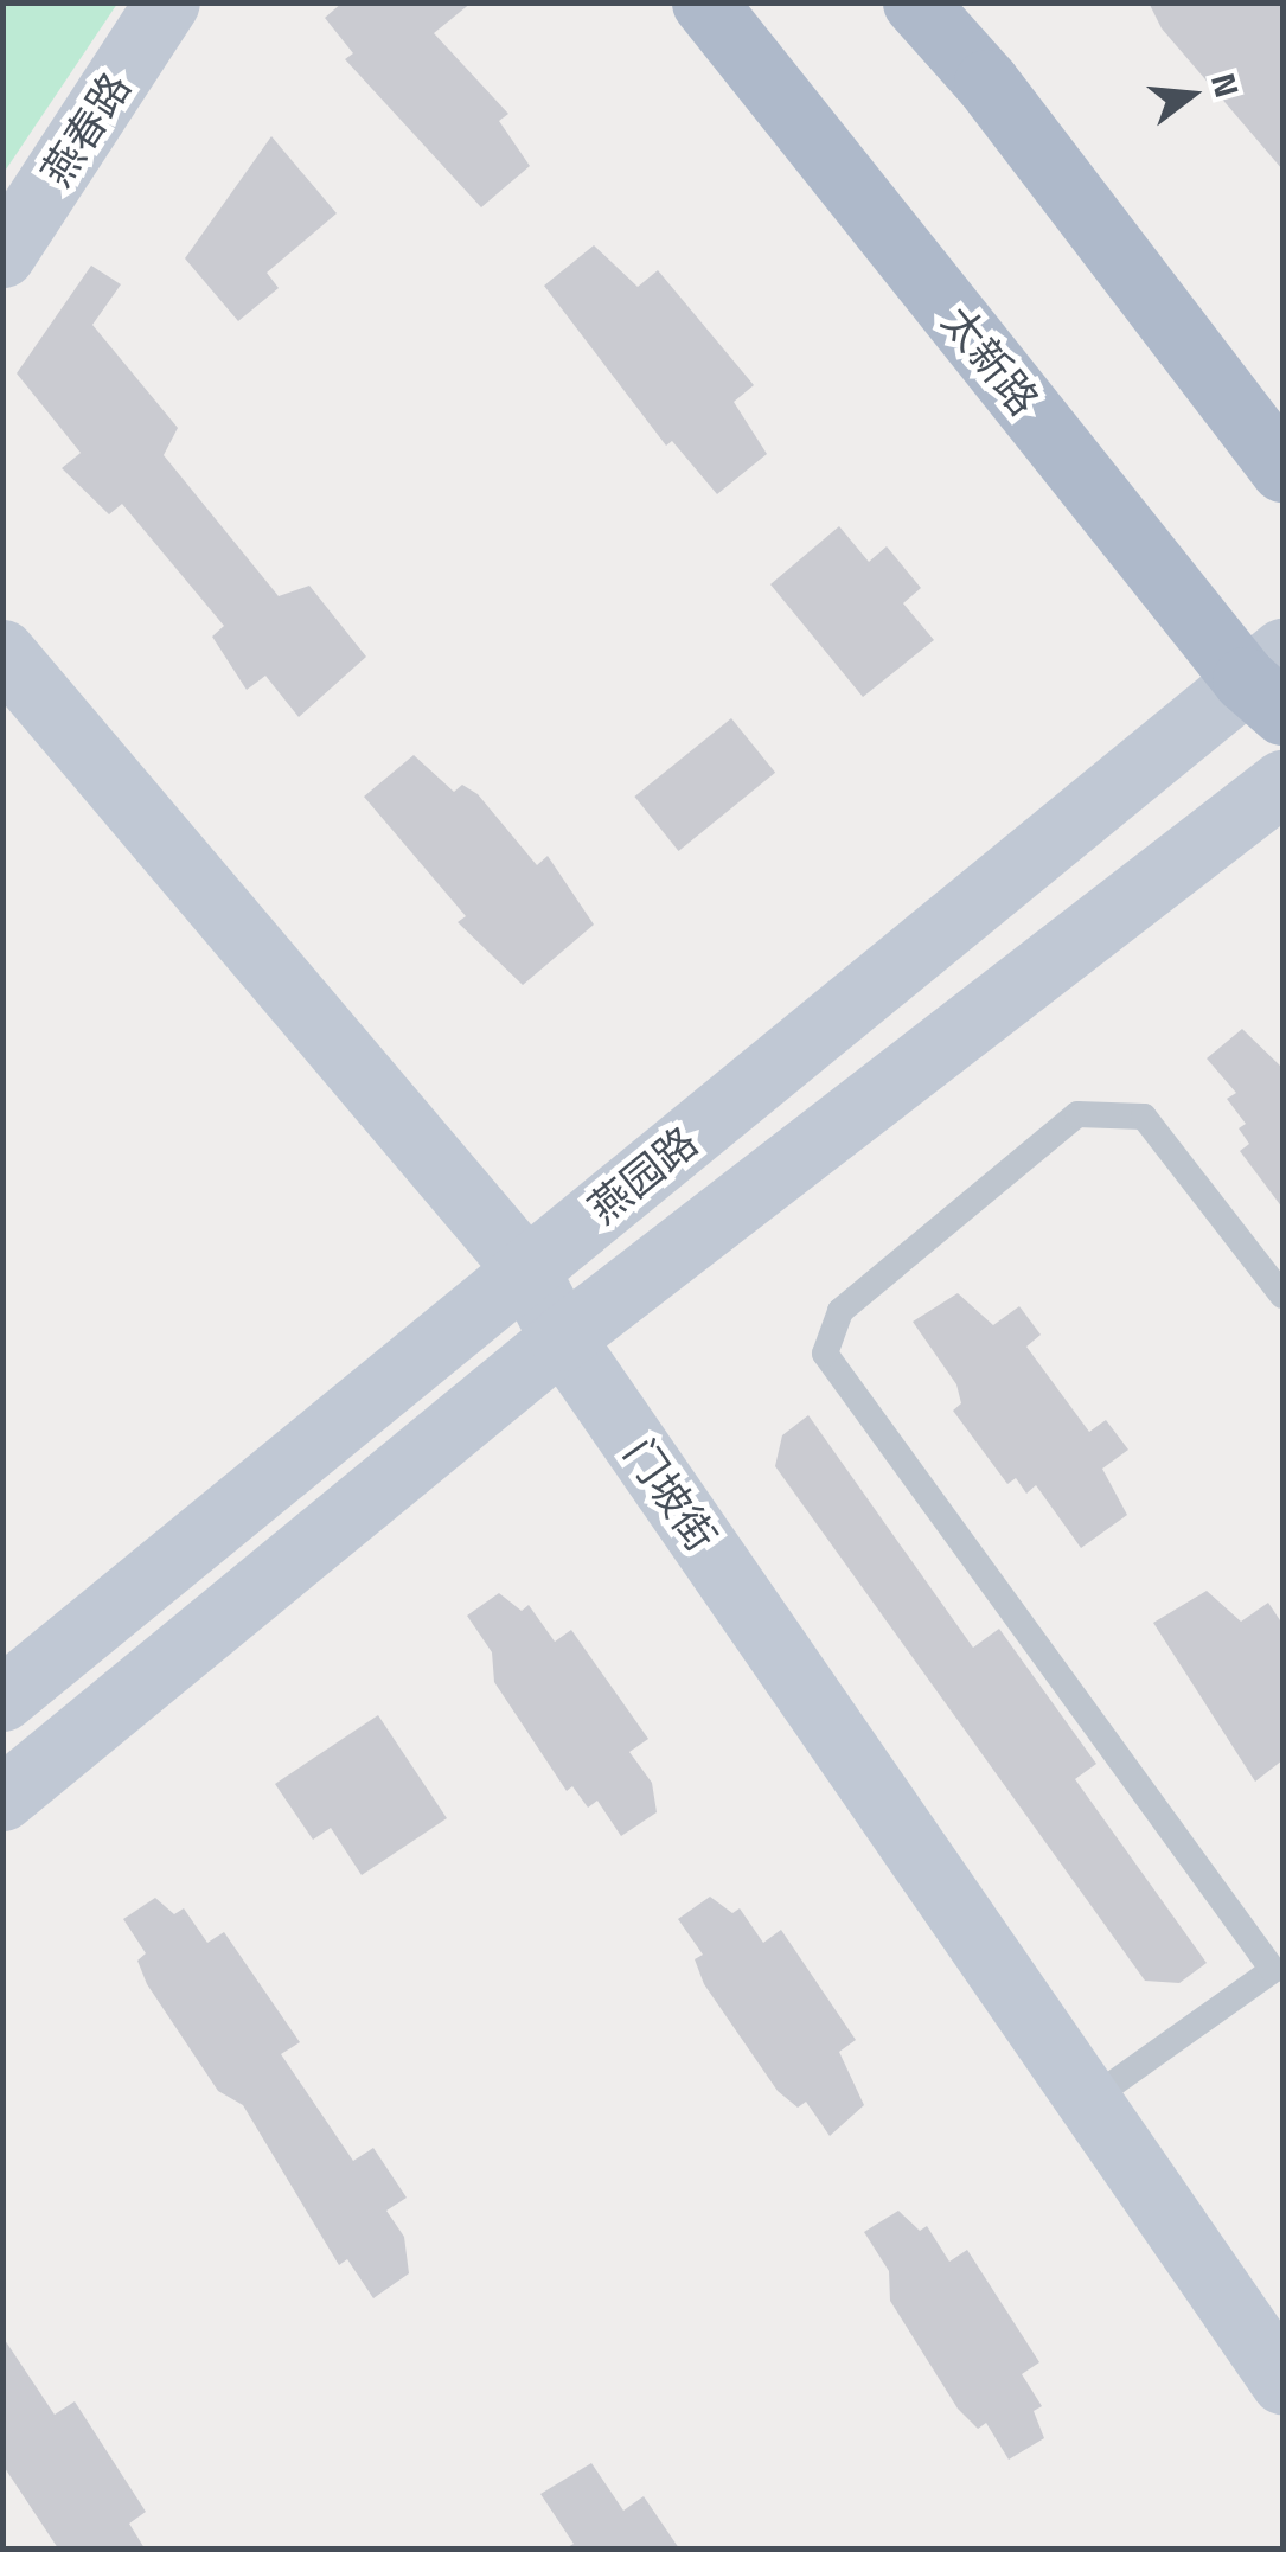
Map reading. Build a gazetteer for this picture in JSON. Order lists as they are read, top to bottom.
{
  "streets": {
    "main road": [
      "燕春路",
      "太新路",
      "燕园路",
      "门坡街"
    ]
  },
  "crossings": [
    ["太新路", "燕园路"],
    ["燕园路", "门坡街"]
  ],
  "north": "right"
}
